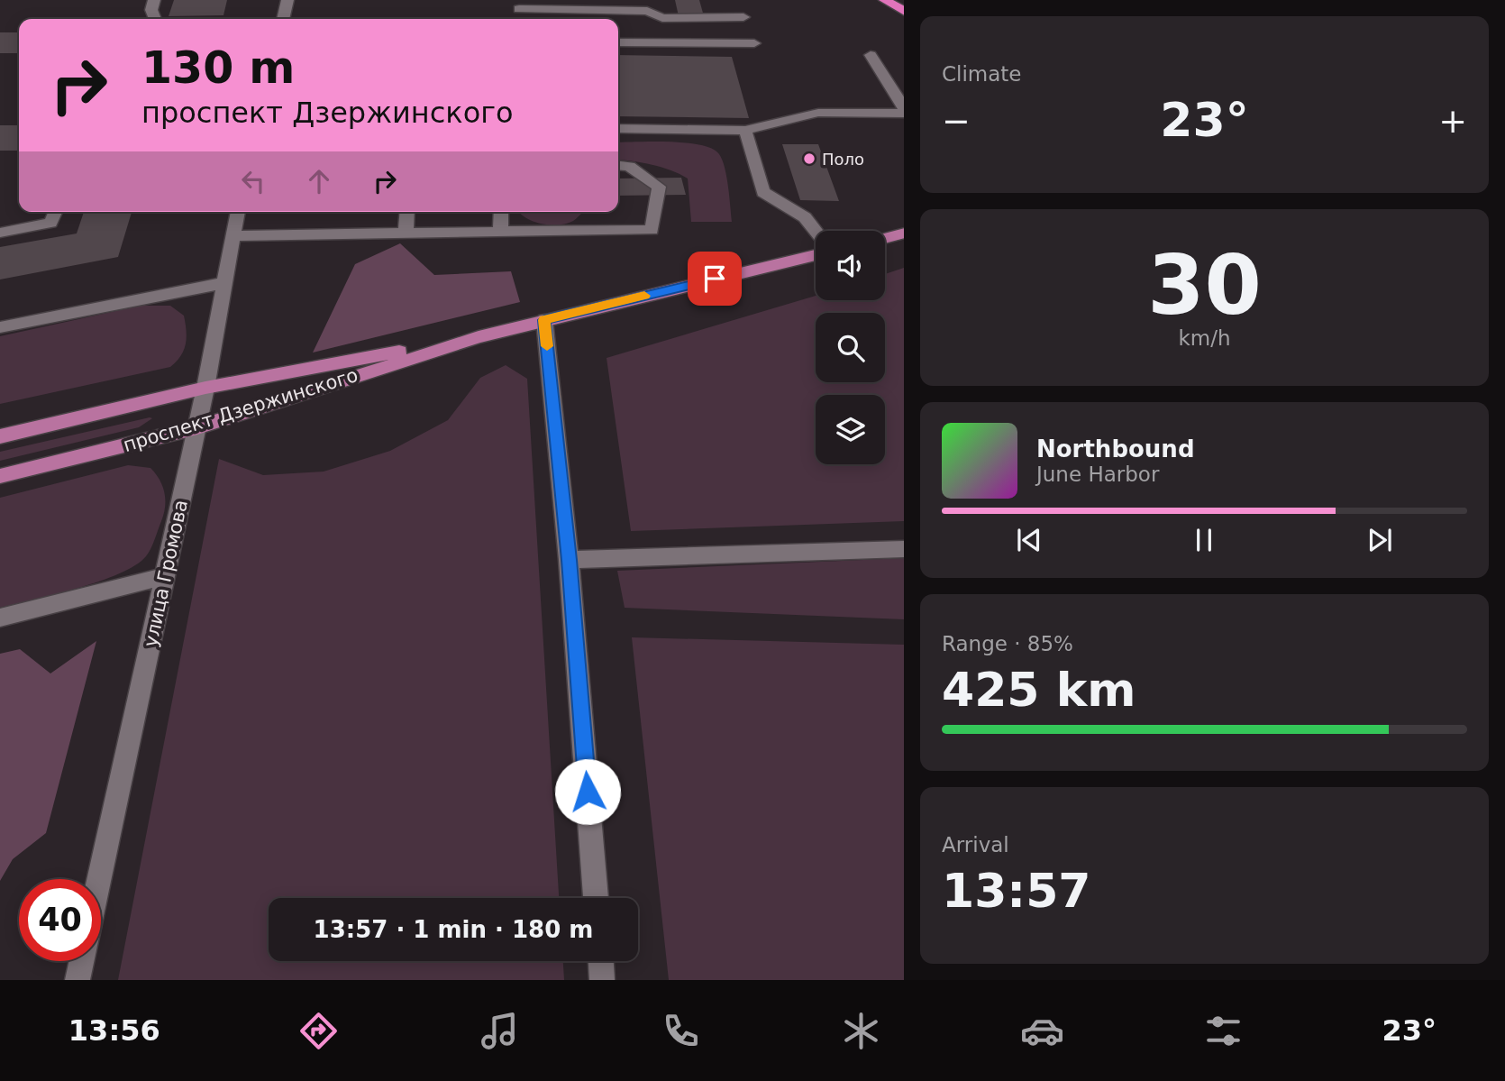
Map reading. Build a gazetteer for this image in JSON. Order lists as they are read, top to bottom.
{
  "streets": {
    "main road": ["проспект Дзержинского"],
    "street": ["улица Громова"]
  },
  "crossings": [
    ["проспект Дзержинского", "улица Громова"]
  ],
  "places": ["Поло"],
  "page": {
    "tile": [
      "Climate",
      ["30", "km/h"],
      ["Range · 85%", "425 km"],
      ["Arrival", "13:57"]
    ],
    "turn": ["130 m", "проспект Дзержинского"],
    "heat": ["−", "23°", "+"],
    "song": ["Northbound", "June Harbor"],
    "limit": "40",
    "trip": "13:57 · 1 min · 180 m",
    "tabs": ["13:56", "23°"]
  }
}
